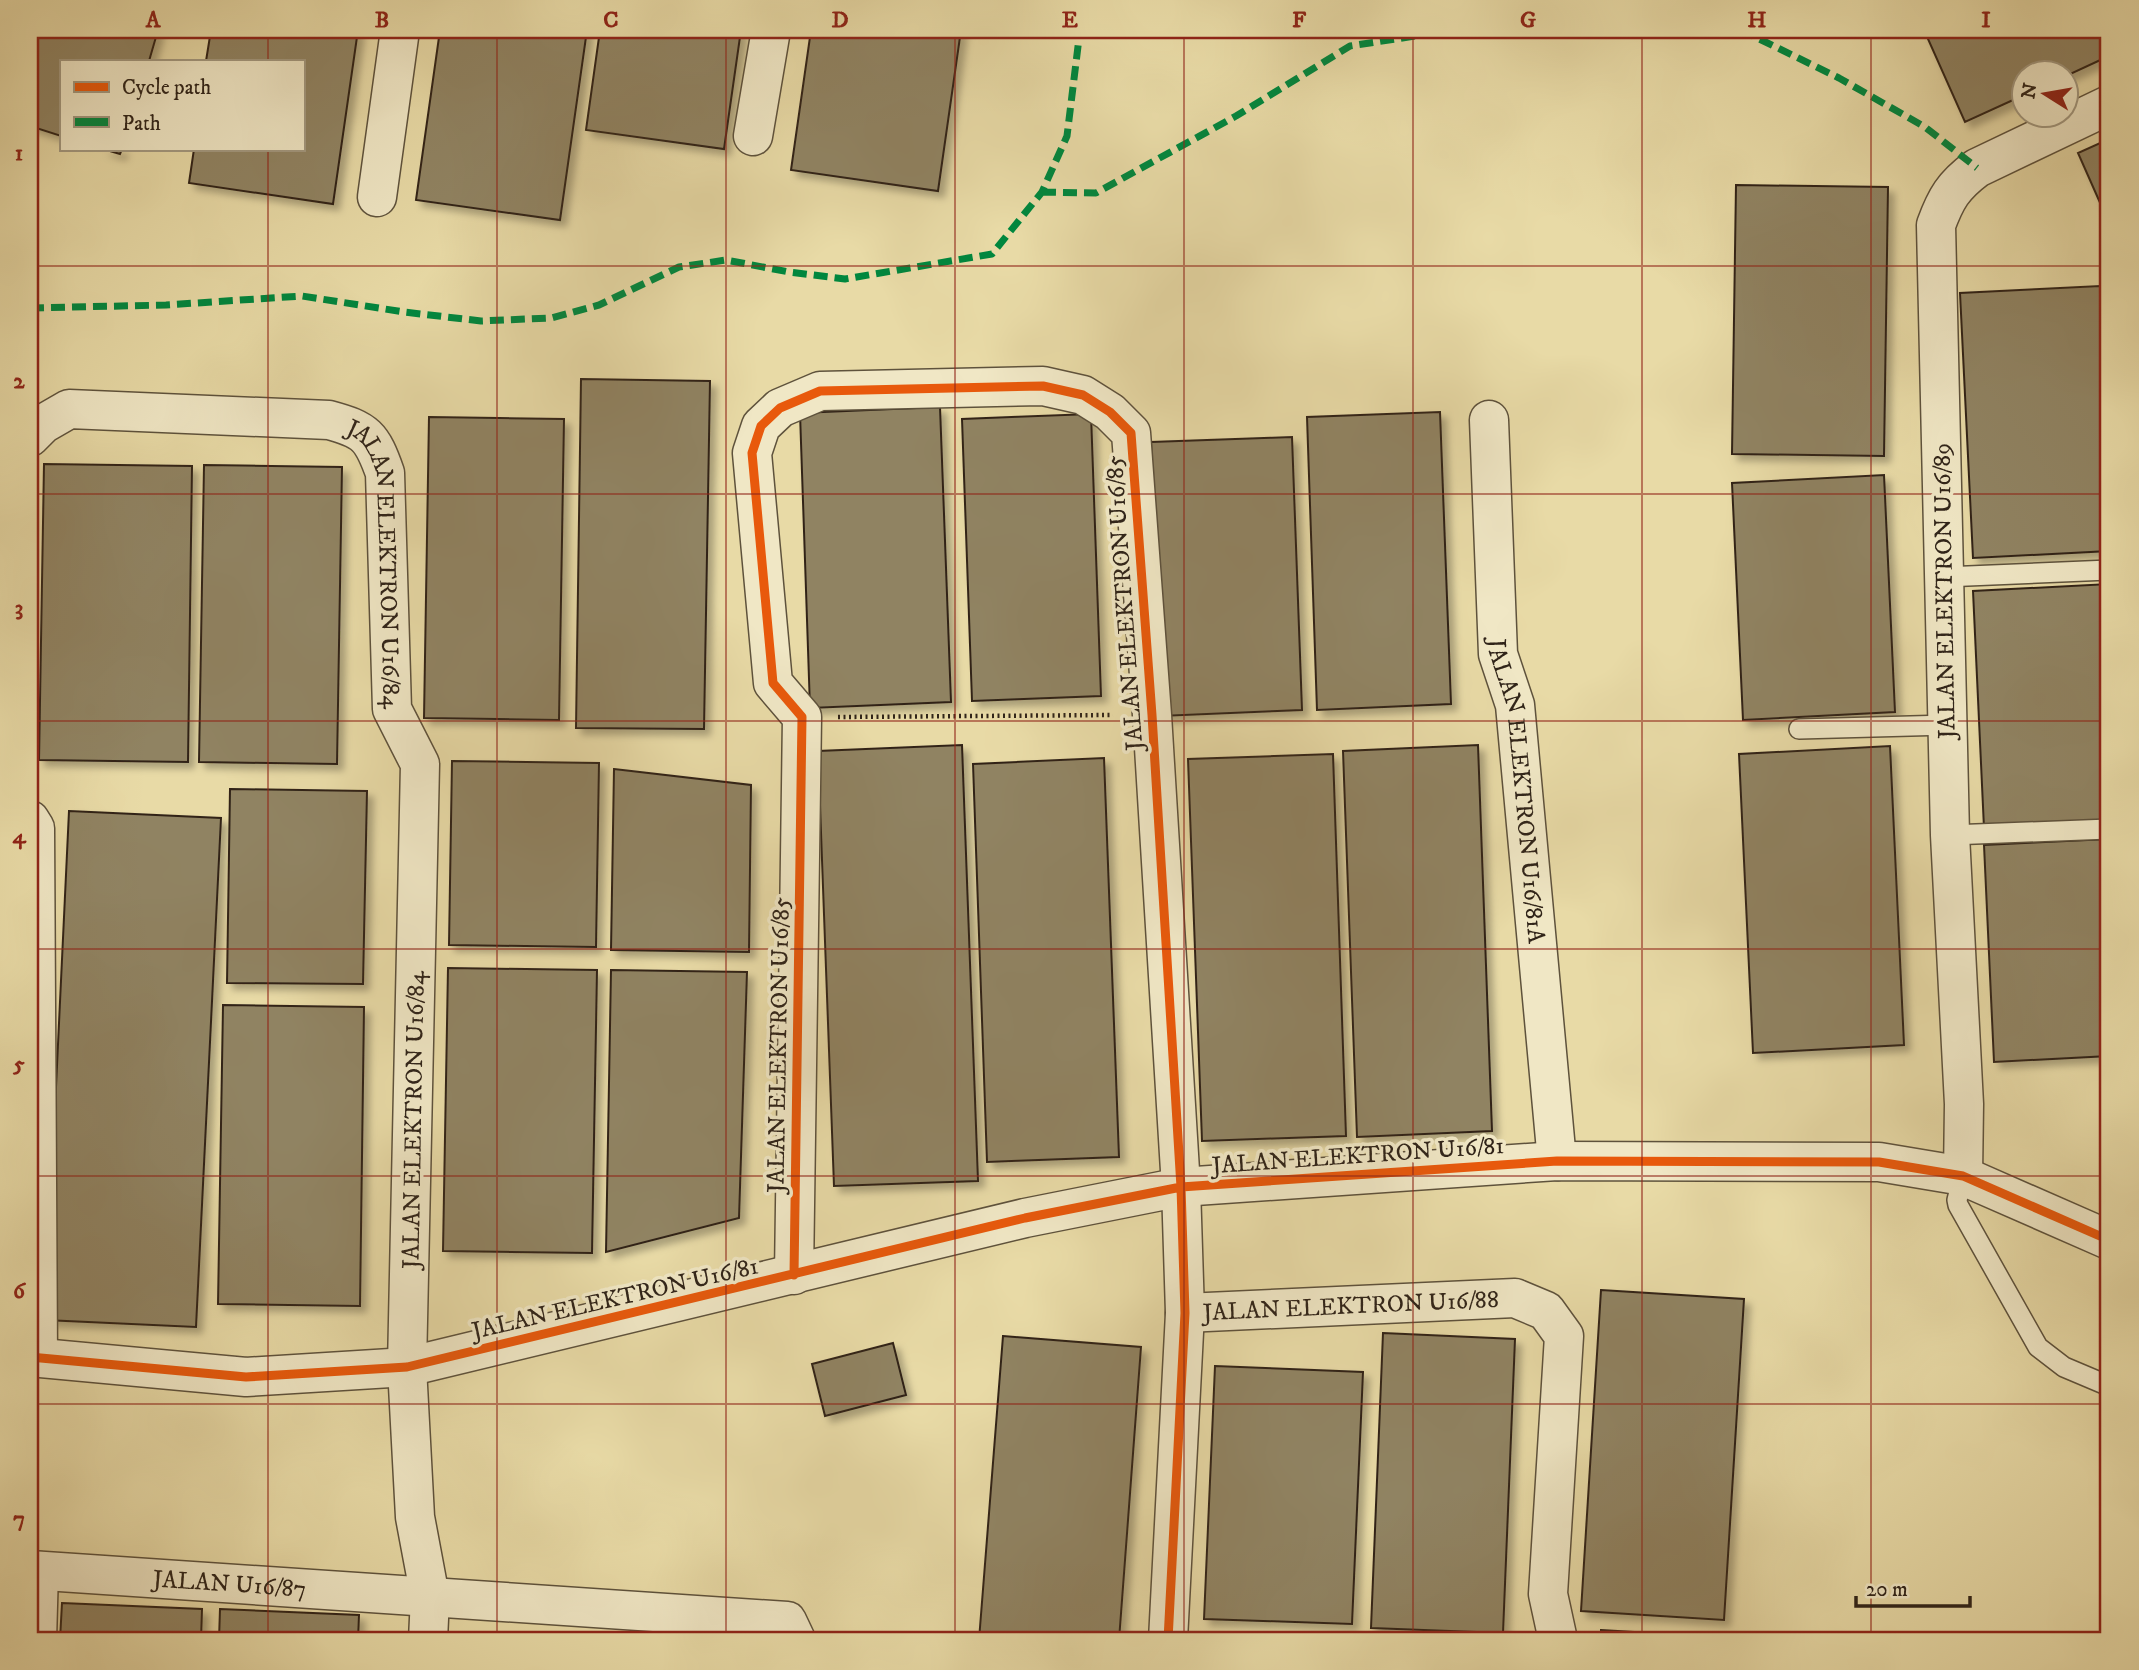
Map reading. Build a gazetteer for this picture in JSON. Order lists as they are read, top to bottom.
{
  "streets": {
    "street": [
      "JALAN ELEKTRON U16/84",
      "JALAN ELEKTRON U16/89",
      "JALAN ELEKTRON U16/85",
      "JALAN ELEKTRON U16/81A",
      "JALAN ELEKTRON U16/81",
      "JALAN ELEKTRON U16/88",
      "JALAN U16/87"
    ]
  },
  "crossings": [
    ["JALAN ELEKTRON U16/84", "JALAN ELEKTRON U16/81"],
    ["JALAN ELEKTRON U16/84", "JALAN U16/87"],
    ["JALAN ELEKTRON U16/89", "JALAN ELEKTRON U16/81"],
    ["JALAN ELEKTRON U16/85", "JALAN ELEKTRON U16/81"],
    ["JALAN ELEKTRON U16/85", "JALAN ELEKTRON U16/88"],
    ["JALAN ELEKTRON U16/81A", "JALAN ELEKTRON U16/81"]
  ],
  "legend": ["Cycle path", "Path"],
  "scale_bar": "20 m",
  "north": "left",
  "grid": {
    "columns": [
      "A",
      "B",
      "C",
      "D",
      "E",
      "F",
      "G",
      "H",
      "I"
    ],
    "rows": [
      "1",
      "2",
      "3",
      "4",
      "5",
      "6",
      "7"
    ]
  }
}
